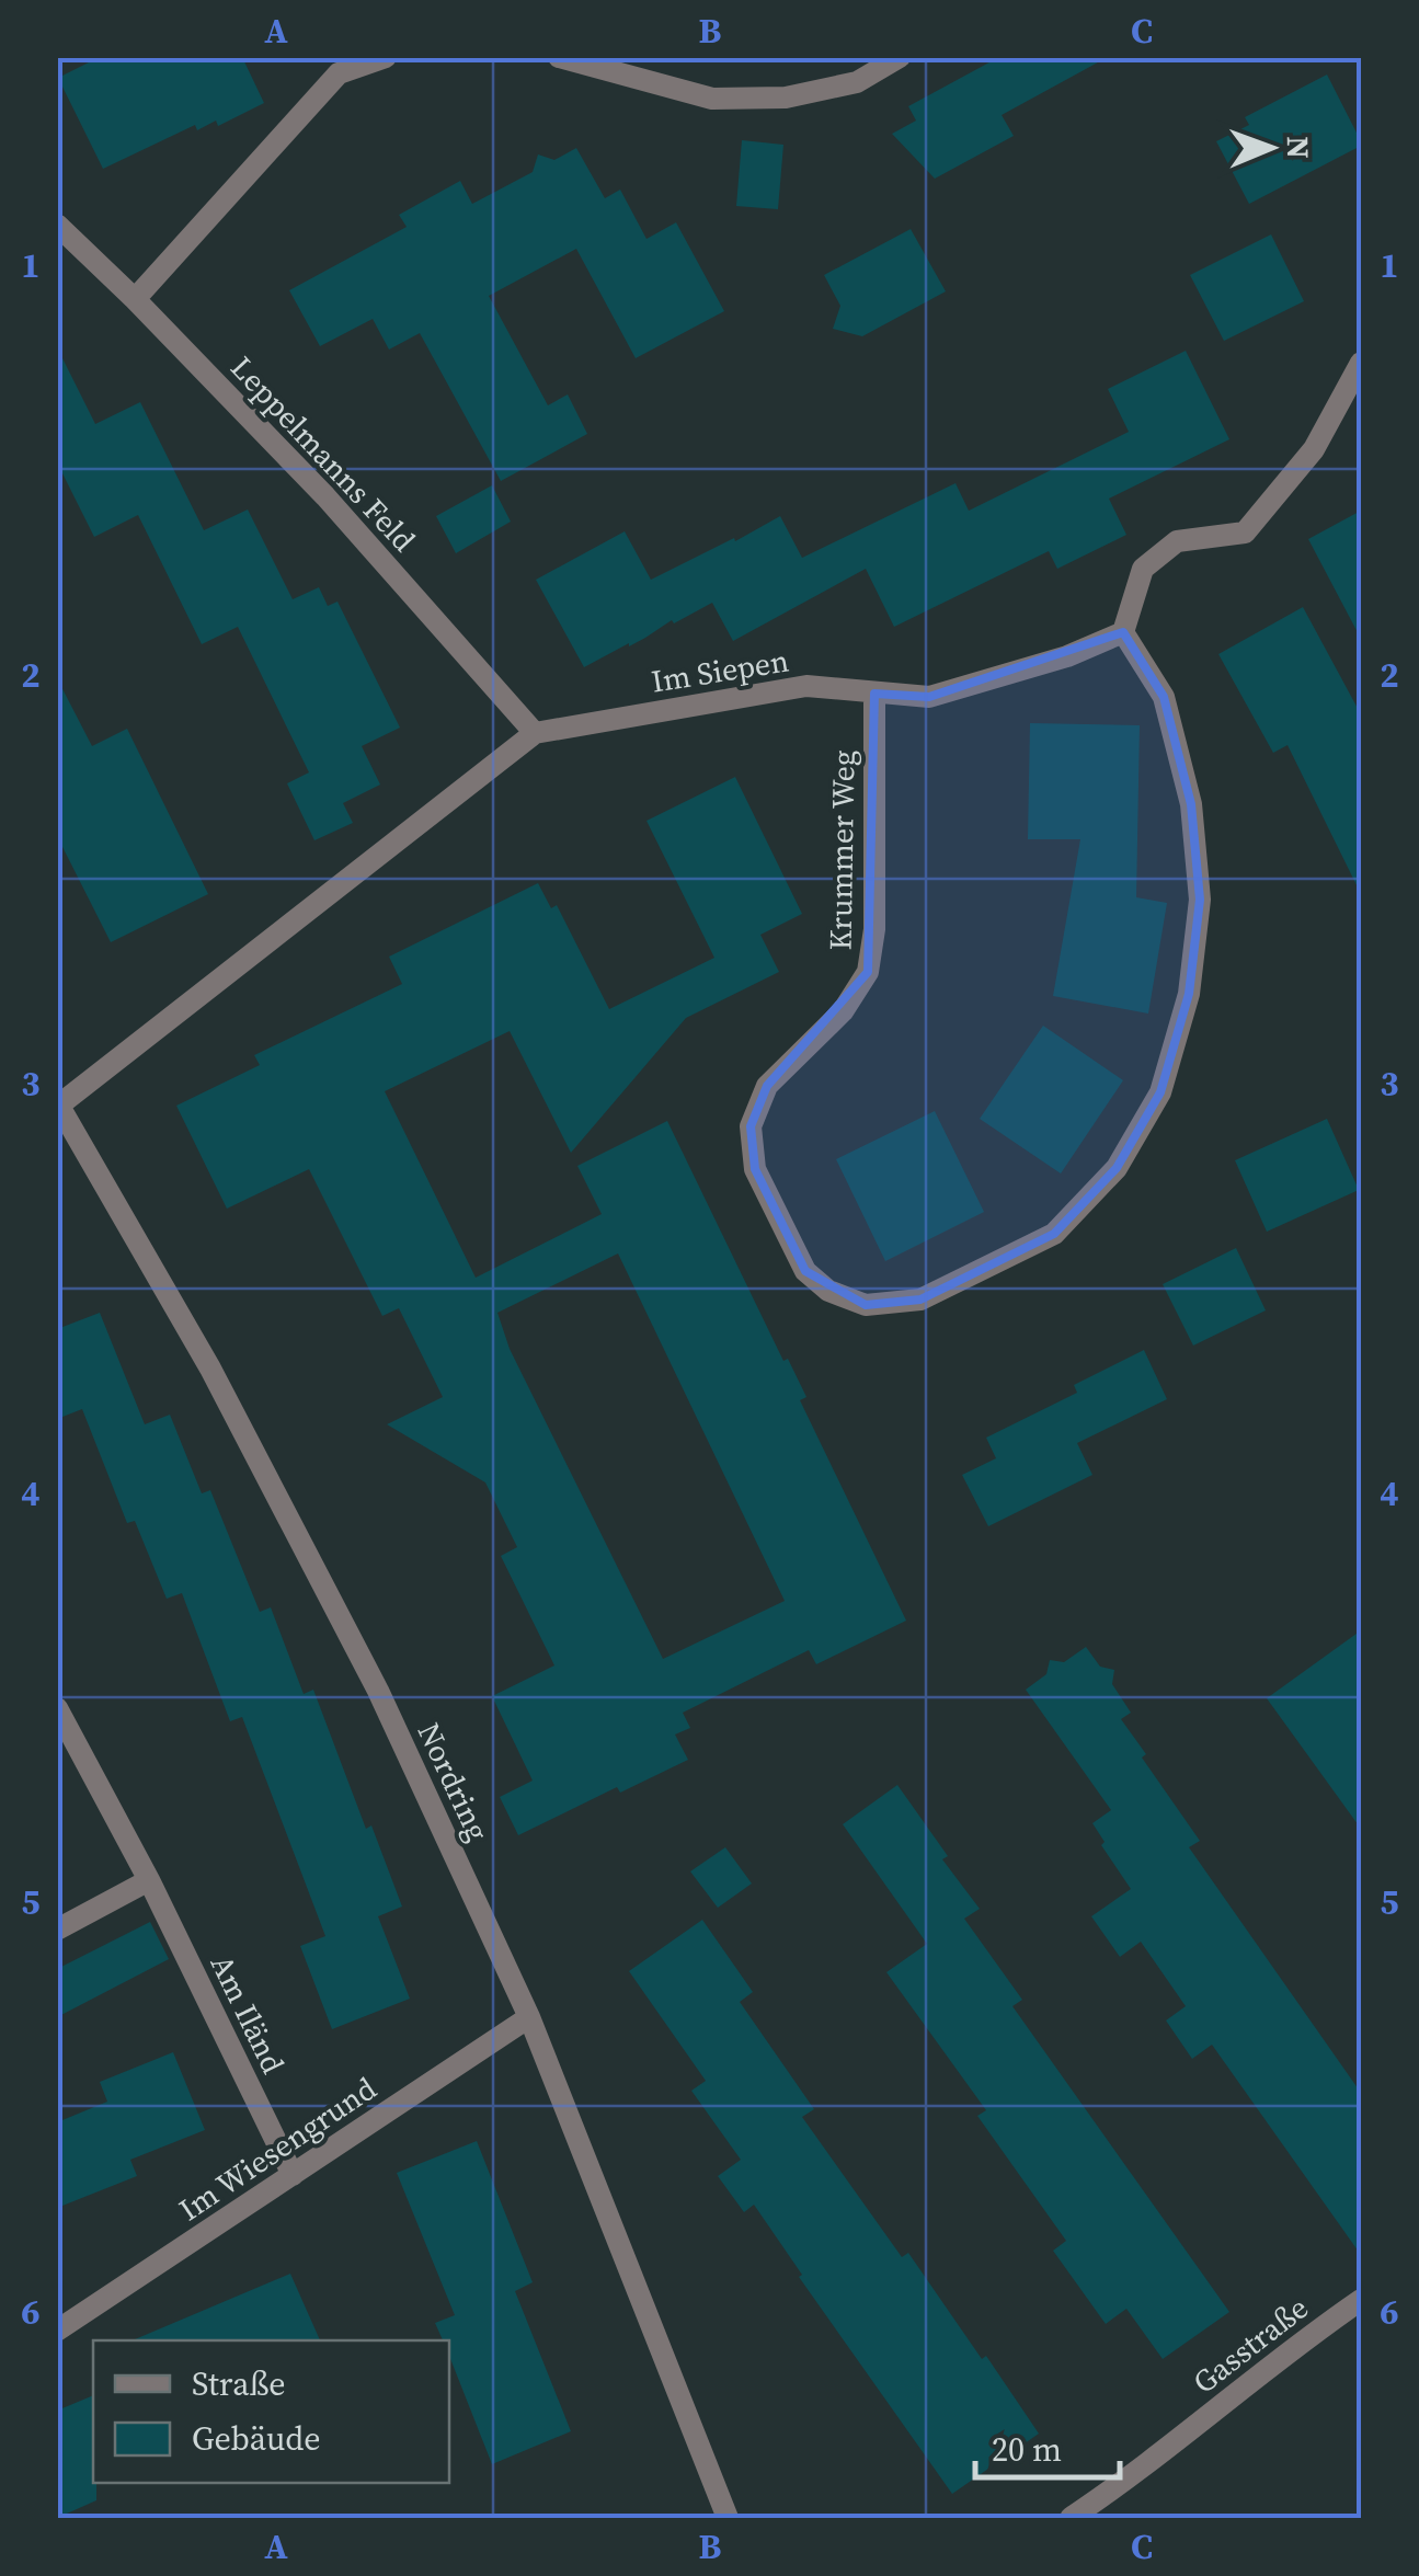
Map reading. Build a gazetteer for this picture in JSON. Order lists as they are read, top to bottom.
{
  "streets": {
    "street": [
      "Leppelmanns Feld",
      "Im Siepen",
      "Krummer Weg",
      "Nordring",
      "Am Iländ",
      "Im Wiesengrund",
      "Gasstraße"
    ]
  },
  "crossings": [
    ["Leppelmanns Feld", "Im Siepen"],
    ["Im Siepen", "Krummer Weg"],
    ["Im Siepen", "Nordring"],
    ["Nordring", "Im Wiesengrund"],
    ["Am Iländ", "Im Wiesengrund"]
  ],
  "legend": ["Straße", "Gebäude"],
  "scale_bar": "20 m",
  "north": "right",
  "grid": {
    "columns": ["A", "B", "C"],
    "rows": [
      "1",
      "2",
      "3",
      "4",
      "5",
      "6"
    ]
  }
}
